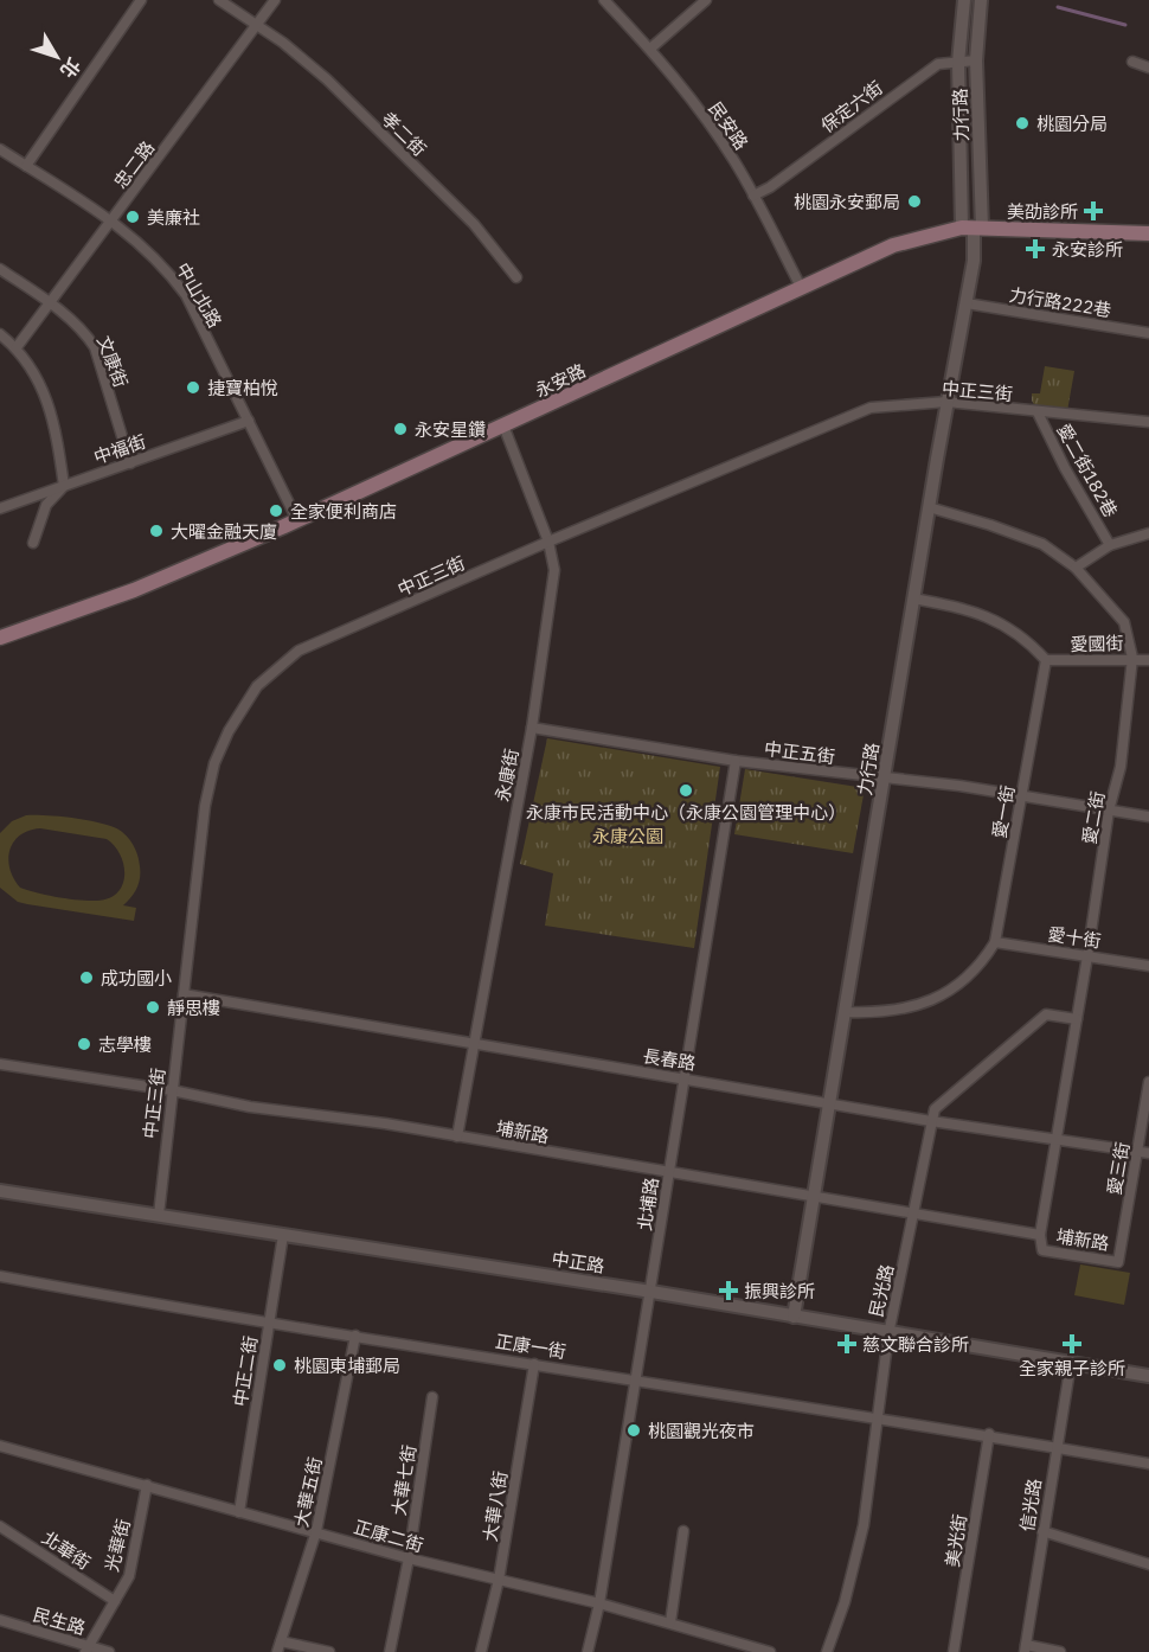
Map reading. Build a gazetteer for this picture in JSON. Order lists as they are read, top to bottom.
{
  "streets": {
    "main road": ["永安路"],
    "street": [
      "保定六街",
      "力行路",
      "民安路",
      "孝二街",
      "忠二路",
      "中山北路",
      "力行路222巷",
      "文康街",
      "中正三街",
      "中福街",
      "愛二街182巷",
      "愛國街",
      "中正五街",
      "永康街",
      "愛一街",
      "愛二街",
      "愛十街",
      "長春路",
      "埔新路",
      "愛三街",
      "北埔路",
      "中正路",
      "民光路",
      "正康一街",
      "中正二街",
      "大華七街",
      "大華五街",
      "信光路",
      "大華八街",
      "正康二街",
      "美光街",
      "光華街",
      "北華街",
      "民生路"
    ]
  },
  "crossings": [
    ["保定六街", "力行路"],
    ["保定六街", "民安路"],
    ["力行路", "力行路222巷"],
    ["力行路", "永安路"],
    ["力行路", "中正三街"],
    ["力行路", "中正五街"],
    ["力行路", "愛一街"],
    ["力行路", "愛二街"],
    ["力行路", "長春路"],
    ["力行路", "埔新路"],
    ["力行路", "中正路"],
    ["民安路", "永安路"],
    ["孝二街", "忠二路"],
    ["忠二路", "中山北路"],
    ["忠二路", "文康街"],
    ["中山北路", "永安路"],
    ["中山北路", "中福街"],
    ["文康街", "中福街"],
    ["永安路", "永康街"],
    ["中正三街", "愛二街182巷"],
    ["中正三街", "永康街"],
    ["中正三街", "長春路"],
    ["中正三街", "埔新路"],
    ["中正三街", "中正路"],
    ["愛國街", "愛一街"],
    ["愛國街", "愛二街"],
    ["中正五街", "永康街"],
    ["中正五街", "愛一街"],
    ["中正五街", "愛二街"],
    ["中正五街", "北埔路"],
    ["永康街", "長春路"],
    ["永康街", "埔新路"],
    ["愛一街", "愛十街"],
    ["愛二街", "愛十街"],
    ["愛二街", "長春路"],
    ["愛二街", "埔新路"],
    ["愛二街", "民光路"],
    ["長春路", "愛三街"],
    ["長春路", "北埔路"],
    ["長春路", "民光路"],
    ["埔新路", "愛三街"],
    ["埔新路", "北埔路"],
    ["埔新路", "民光路"],
    ["北埔路", "中正路"],
    ["北埔路", "正康一街"],
    ["北埔路", "正康二街"],
    ["中正路", "民光路"],
    ["中正路", "中正二街"],
    ["中正路", "信光路"],
    ["民光路", "正康一街"],
    ["正康一街", "中正二街"],
    ["正康一街", "大華五街"],
    ["正康一街", "信光路"],
    ["正康一街", "大華八街"],
    ["正康一街", "美光街"],
    ["中正二街", "正康二街"],
    ["大華七街", "正康二街"],
    ["大華五街", "正康二街"],
    ["大華八街", "正康二街"],
    ["正康二街", "光華街"],
    ["光華街", "北華街"],
    ["光華街", "民生路"]
  ],
  "parks": ["永康公園"],
  "places": {
    "other": [
      "桃園分局",
      "桃園永安郵局",
      "美廉社",
      "捷寶柏悅",
      "永安星鑽",
      "全家便利商店",
      "大曜金融天廈",
      "永康市民活動中心（永康公園管理中心）",
      "成功國小",
      "靜思樓",
      "志學樓",
      "桃園東埔郵局",
      "桃園觀光夜市"
    ],
    "health": [
      "美劭診所",
      "永安診所",
      "振興診所",
      "慈文聯合診所",
      "全家親子診所"
    ]
  },
  "north": "bottom right"
}
